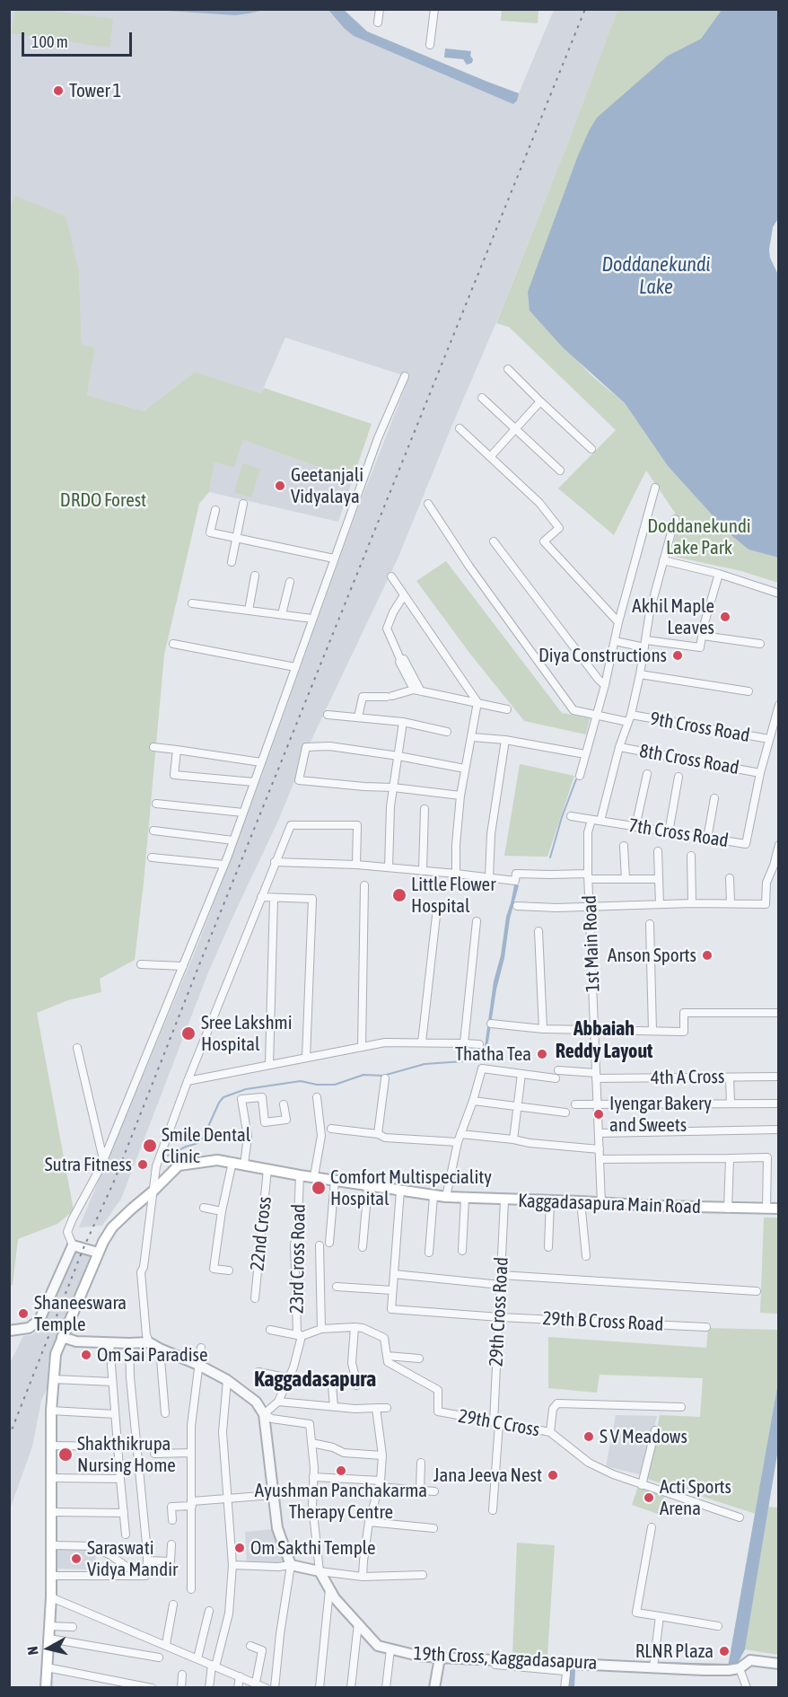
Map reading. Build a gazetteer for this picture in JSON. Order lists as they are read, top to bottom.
{
  "streets": {
    "main road": ["Kaggadasapura Main Road"],
    "street": [
      "9th Cross Road",
      "8th Cross Road",
      "7th Cross Road",
      "1st Main Road",
      "4th A Cross",
      "22nd Cross",
      "23rd Cross Road",
      "29th Cross Road",
      "29th B Cross Road",
      "29th C Cross",
      "19th Cross, Kaggadasapura"
    ]
  },
  "crossings": [
    ["9th Cross Road", "7th Cross Road"],
    ["8th Cross Road", "7th Cross Road"],
    ["7th Cross Road", "1st Main Road"],
    ["1st Main Road", "4th A Cross"],
    ["1st Main Road", "Kaggadasapura Main Road"],
    ["Kaggadasapura Main Road", "22nd Cross"],
    ["Kaggadasapura Main Road", "23rd Cross Road"],
    ["Kaggadasapura Main Road", "29th Cross Road"],
    ["29th Cross Road", "29th B Cross Road"],
    ["29th Cross Road", "29th C Cross"]
  ],
  "districts": ["Abbaiah Reddy Layout", "Kaggadasapura"],
  "water": ["Doddanekundi Lake"],
  "parks": ["DRDO Forest", "Doddanekundi Lake Park"],
  "places": [
    "Tower 1",
    "Geetanjali Vidyalaya",
    "Akhil Maple Leaves",
    "Diya Constructions",
    "Little Flower Hospital",
    "Anson Sports",
    "Sree Lakshmi Hospital",
    "Thatha Tea",
    "Iyengar Bakery and Sweets",
    "Smile Dental Clinic",
    "Sutra Fitness",
    "Comfort Multispeciality Hospital",
    "Shaneeswara Temple",
    "Om Sai Paradise",
    "S V Meadows",
    "Shakthikrupa Nursing Home",
    "Ayushman Panchakarma Therapy Centre",
    "Jana Jeeva Nest",
    "Acti Sports Arena",
    "Om Sakthi Temple",
    "Saraswati Vidya Mandir",
    "RLNR Plaza"
  ],
  "scale_bar": "100 m",
  "north": "left"
}
